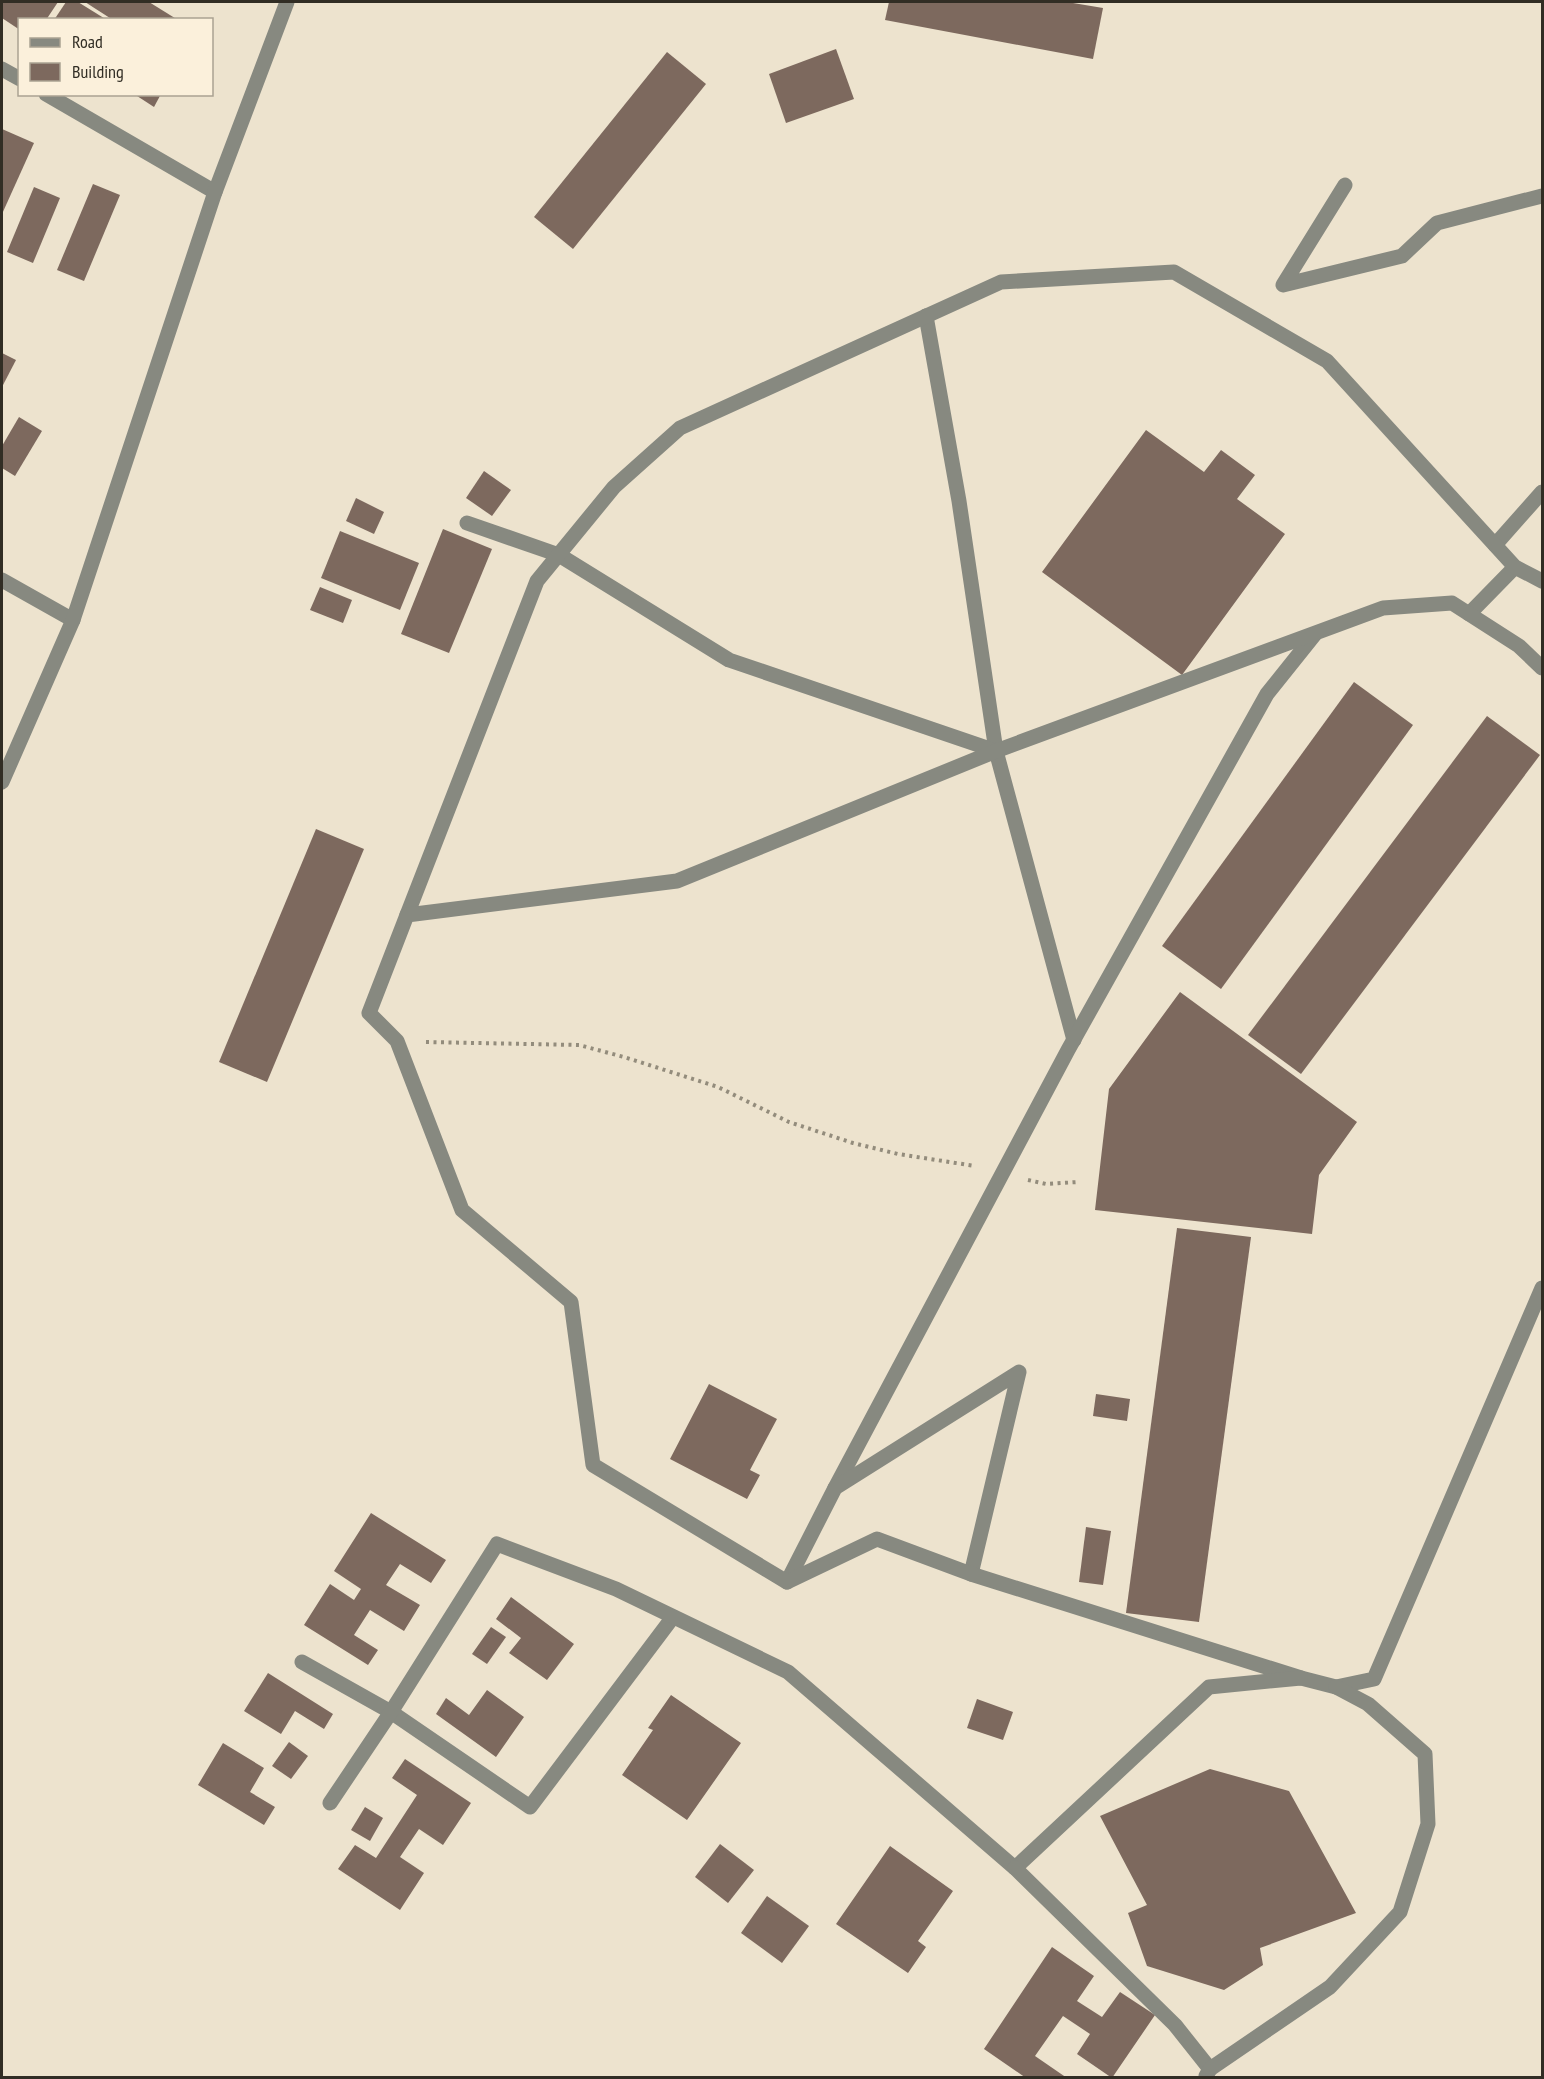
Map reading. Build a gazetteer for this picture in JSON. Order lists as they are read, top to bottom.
{
  "legend": ["Road", "Building"]
}
